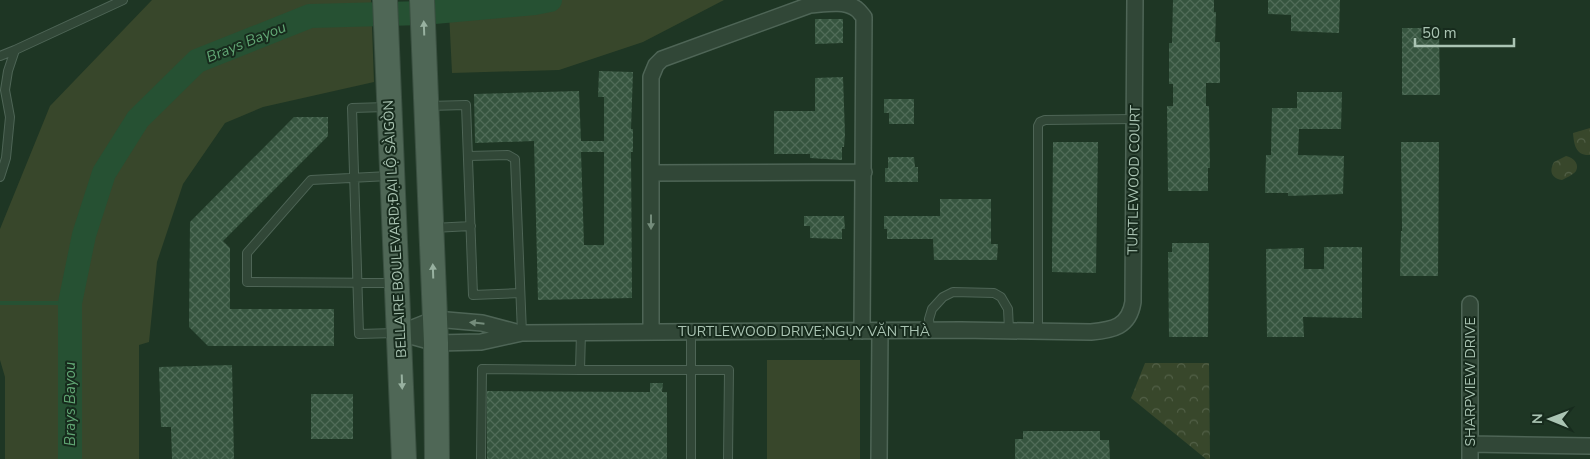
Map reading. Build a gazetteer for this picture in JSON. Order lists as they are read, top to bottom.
{
  "streets": {
    "main road": ["BELLAIRE BOULEVARD;ĐẠI LỘ SÀIGÒN"],
    "street": ["TURTLEWOOD COURT", "TURTLEWOOD DRIVE;NGỤY VĂN THÀ", "SHARPVIEW DRIVE"]
  },
  "crossings": [
    ["TURTLEWOOD COURT", "TURTLEWOOD DRIVE;NGỤY VĂN THÀ"],
    ["BELLAIRE BOULEVARD;ĐẠI LỘ SÀIGÒN", "TURTLEWOOD DRIVE;NGỤY VĂN THÀ"]
  ],
  "water": ["Brays Bayou"],
  "scale_bar": "50 m",
  "north": "left"
}
